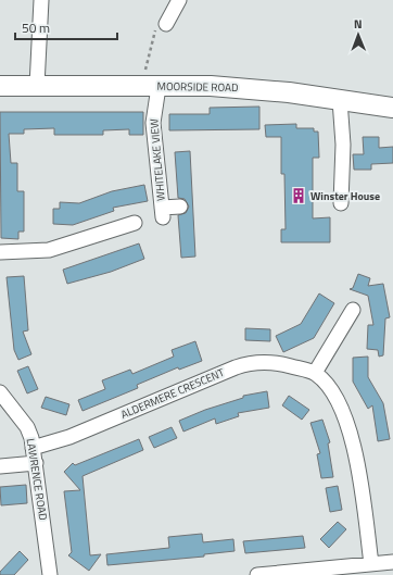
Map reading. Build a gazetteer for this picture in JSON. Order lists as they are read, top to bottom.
{
  "streets": {
    "street": [
      "MOORSIDE ROAD",
      "WHITELAKE VIEW",
      "ALDERMERE CRESCENT",
      "LAWRENCE ROAD"
    ]
  },
  "crossings": [
    ["MOORSIDE ROAD", "WHITELAKE VIEW"],
    ["ALDERMERE CRESCENT", "LAWRENCE ROAD"]
  ],
  "places": {
    "building": ["Winster House"]
  },
  "scale_bar": "50 m",
  "north": "top"
}
